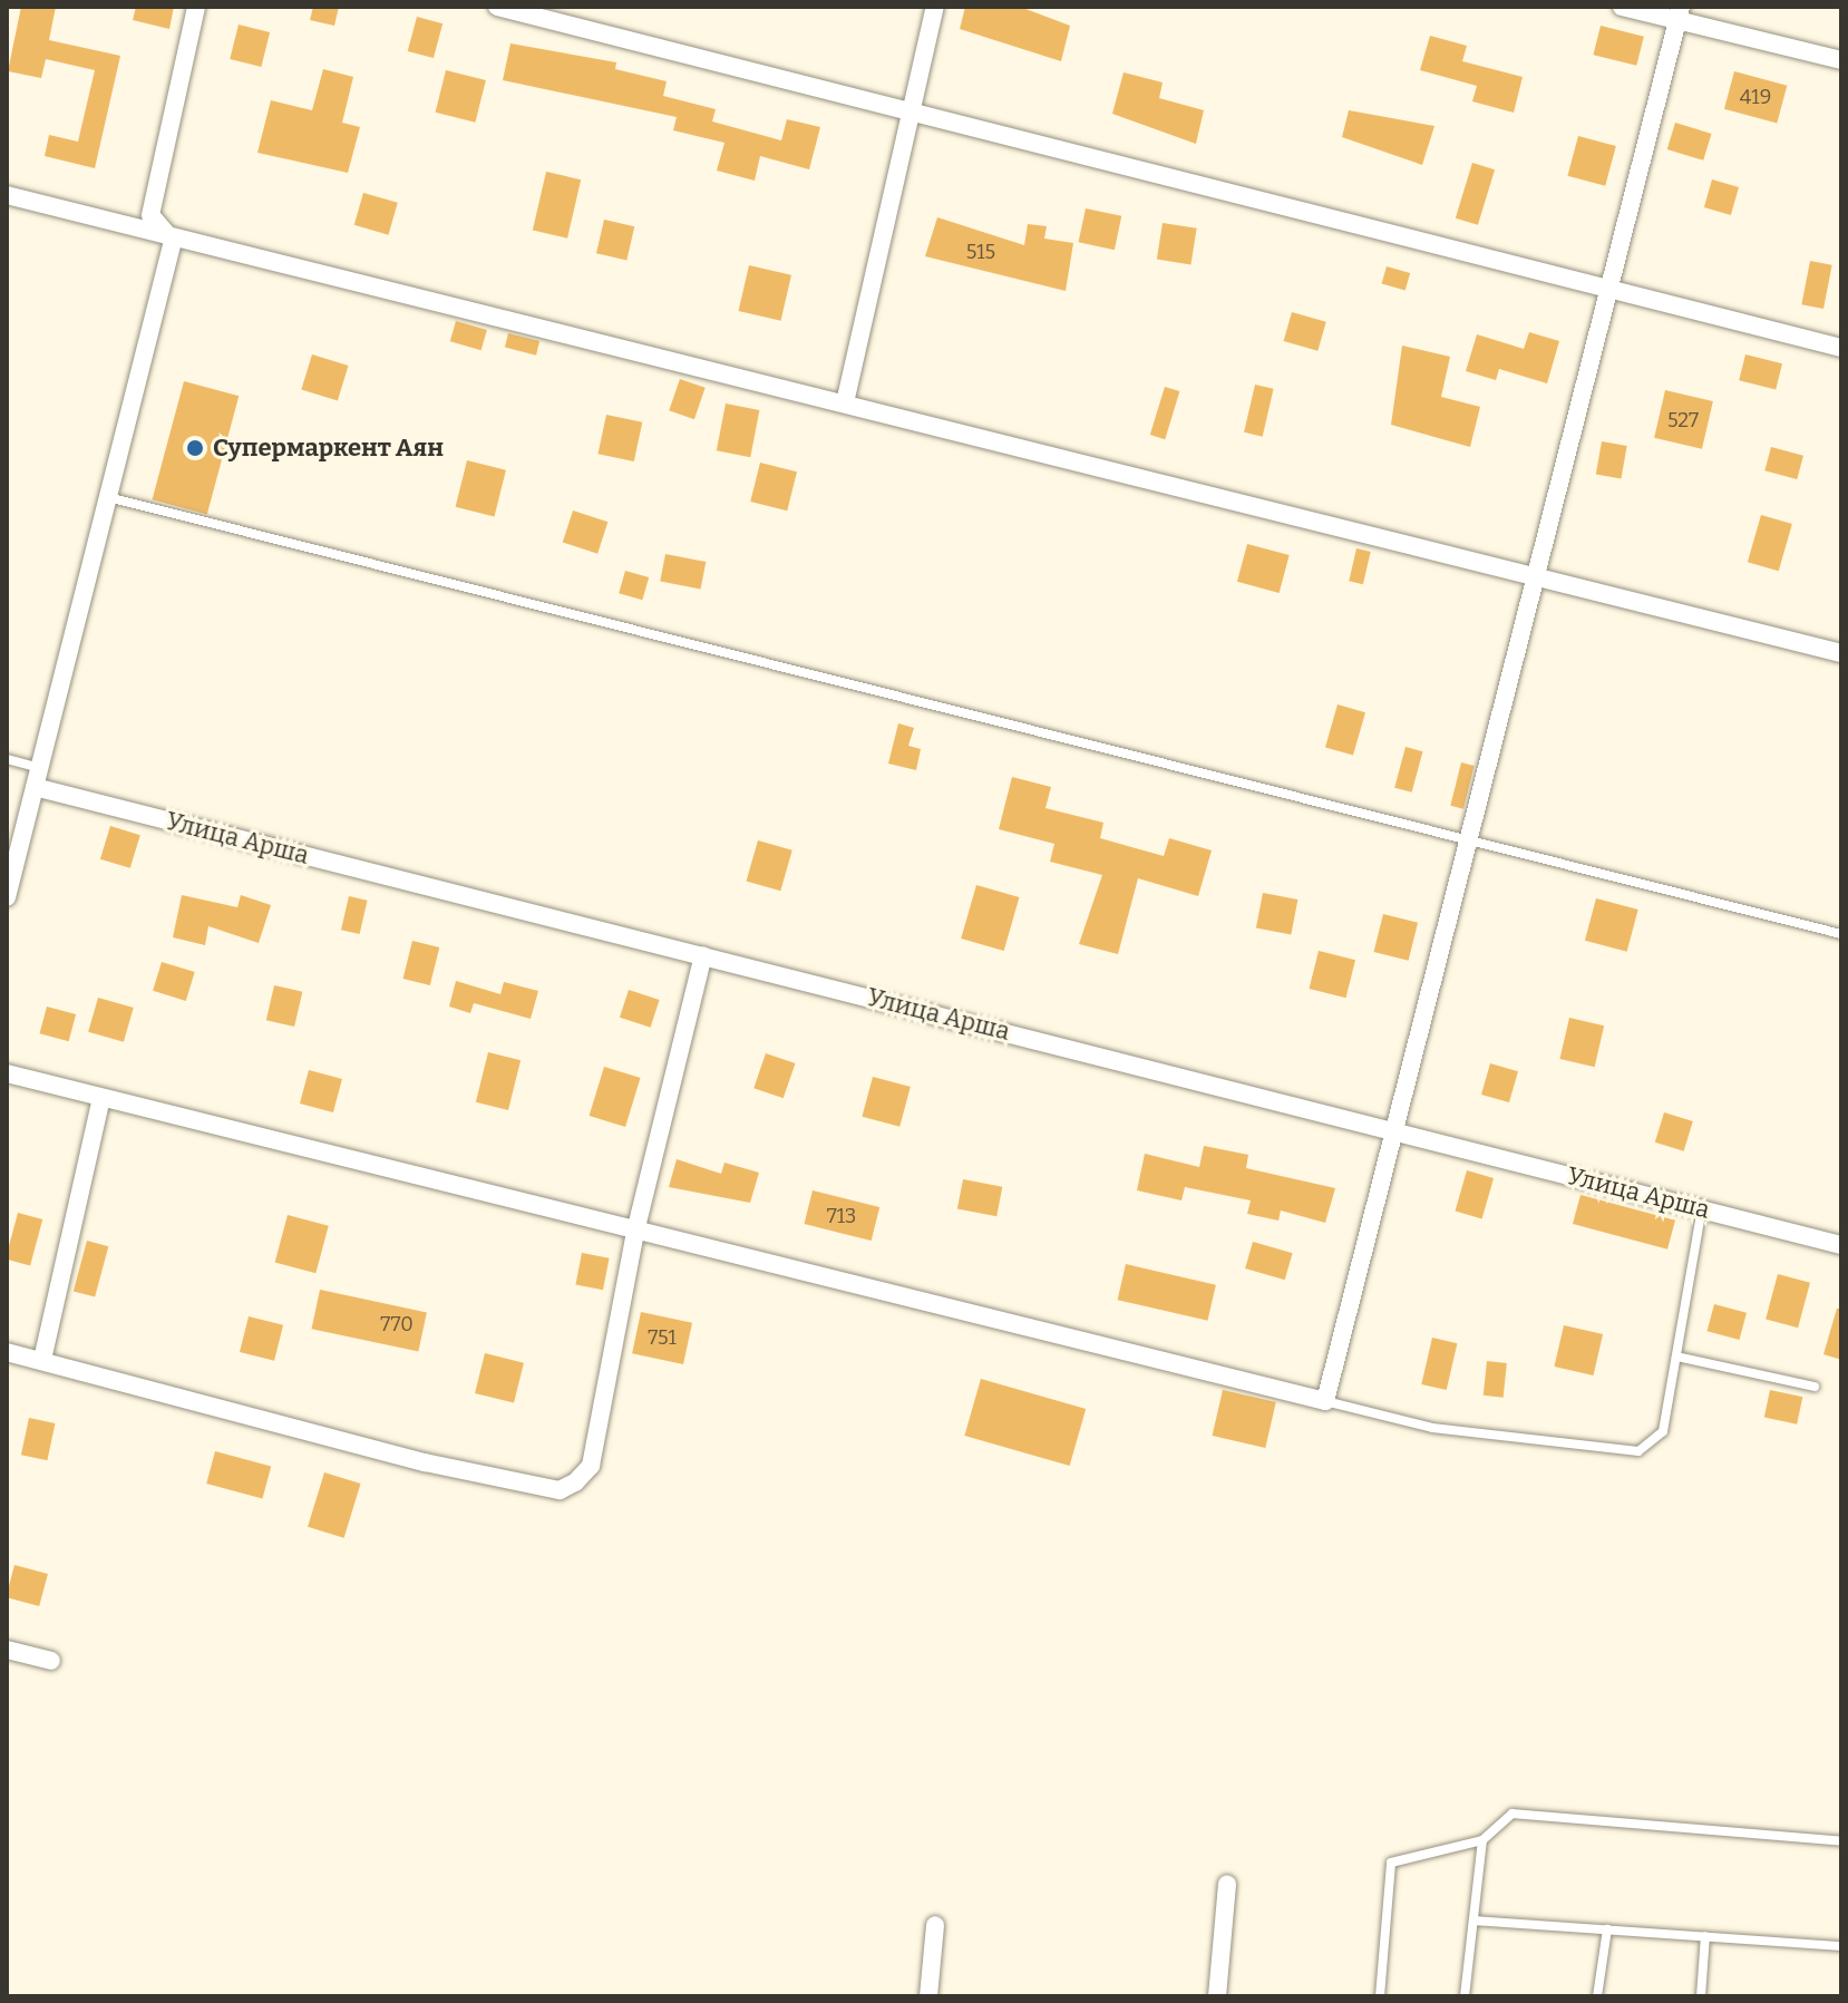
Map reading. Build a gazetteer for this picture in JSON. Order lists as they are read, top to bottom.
{
  "streets": {
    "street": ["Улица Арша"]
  },
  "places": ["Супермаркент Аян"],
  "house_numbers": [
    "419",
    "515",
    "527",
    "713",
    "770",
    "751"
  ]
}
